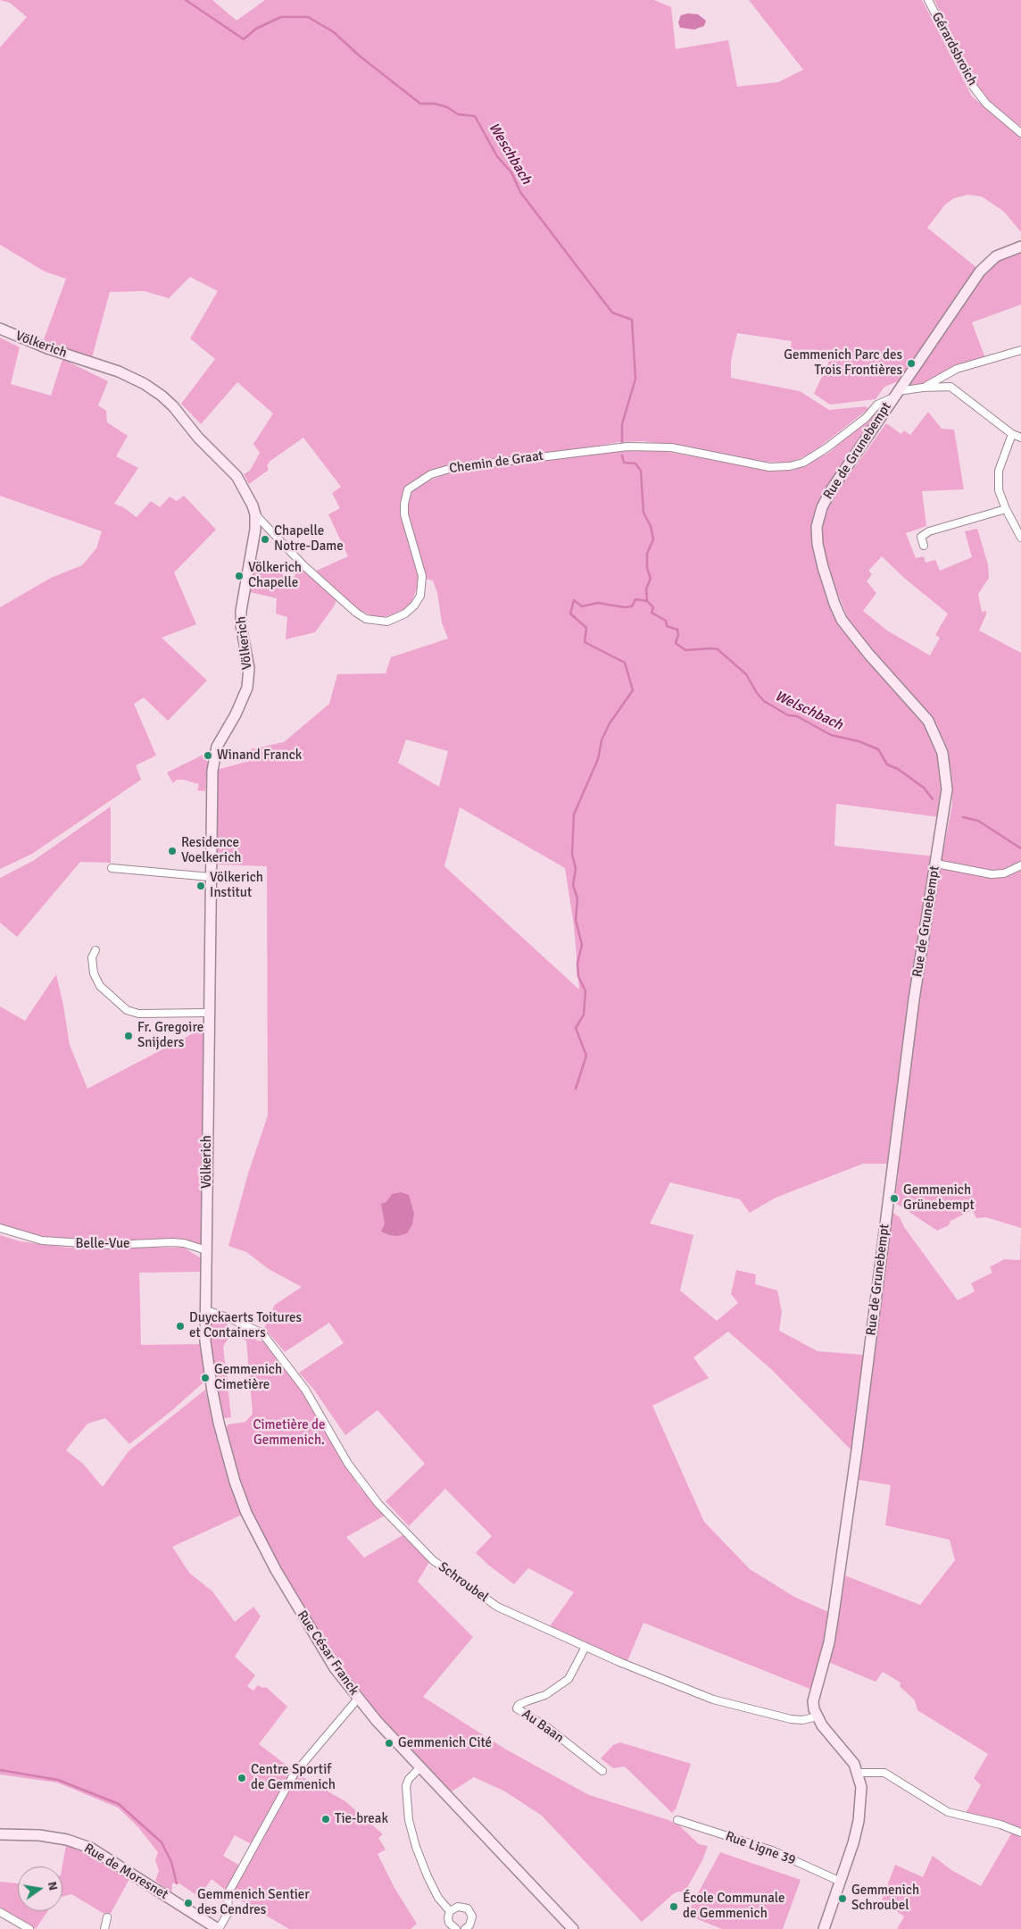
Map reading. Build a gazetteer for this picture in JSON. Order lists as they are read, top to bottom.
{
  "streets": {
    "street": [
      "Gérardsbroich",
      "Völkerich",
      "Rue de Grunebempt",
      "Chemin de Graat",
      "Belle-Vue",
      "Schroubel",
      "Rue César Franck",
      "Au Baan",
      "Rue Ligne 39",
      "Rue de Moresnet"
    ]
  },
  "crossings": [
    ["Völkerich", "Chemin de Graat"],
    ["Völkerich", "Belle-Vue"],
    ["Völkerich", "Schroubel"],
    ["Völkerich", "Rue César Franck"],
    ["Rue de Grunebempt", "Chemin de Graat"],
    ["Rue de Grunebempt", "Schroubel"],
    ["Schroubel", "Rue César Franck"],
    ["Schroubel", "Au Baan"]
  ],
  "water": ["Weschbach", "Welschbach"],
  "parks": ["Cimetière de Gemmenich."],
  "places": [
    "Gemmenich Parc des Trois Frontières",
    "Chapelle Notre-Dame",
    "Völkerich Chapelle",
    "Winand Franck",
    "Residence Voelkerich",
    "Völkerich Institut",
    "Fr. Gregoire Snijders",
    "Gemmenich Grünebempt",
    "Duyckaerts Toitures et Containers",
    "Gemmenich Cimetière",
    "Gemmenich Cité",
    "Centre Sportif de Gemmenich",
    "Tie-break",
    "Gemmenich Schroubel",
    "Gemmenich Sentier des Cendres",
    "École Communale de Gemmenich"
  ],
  "north": "right"
}
